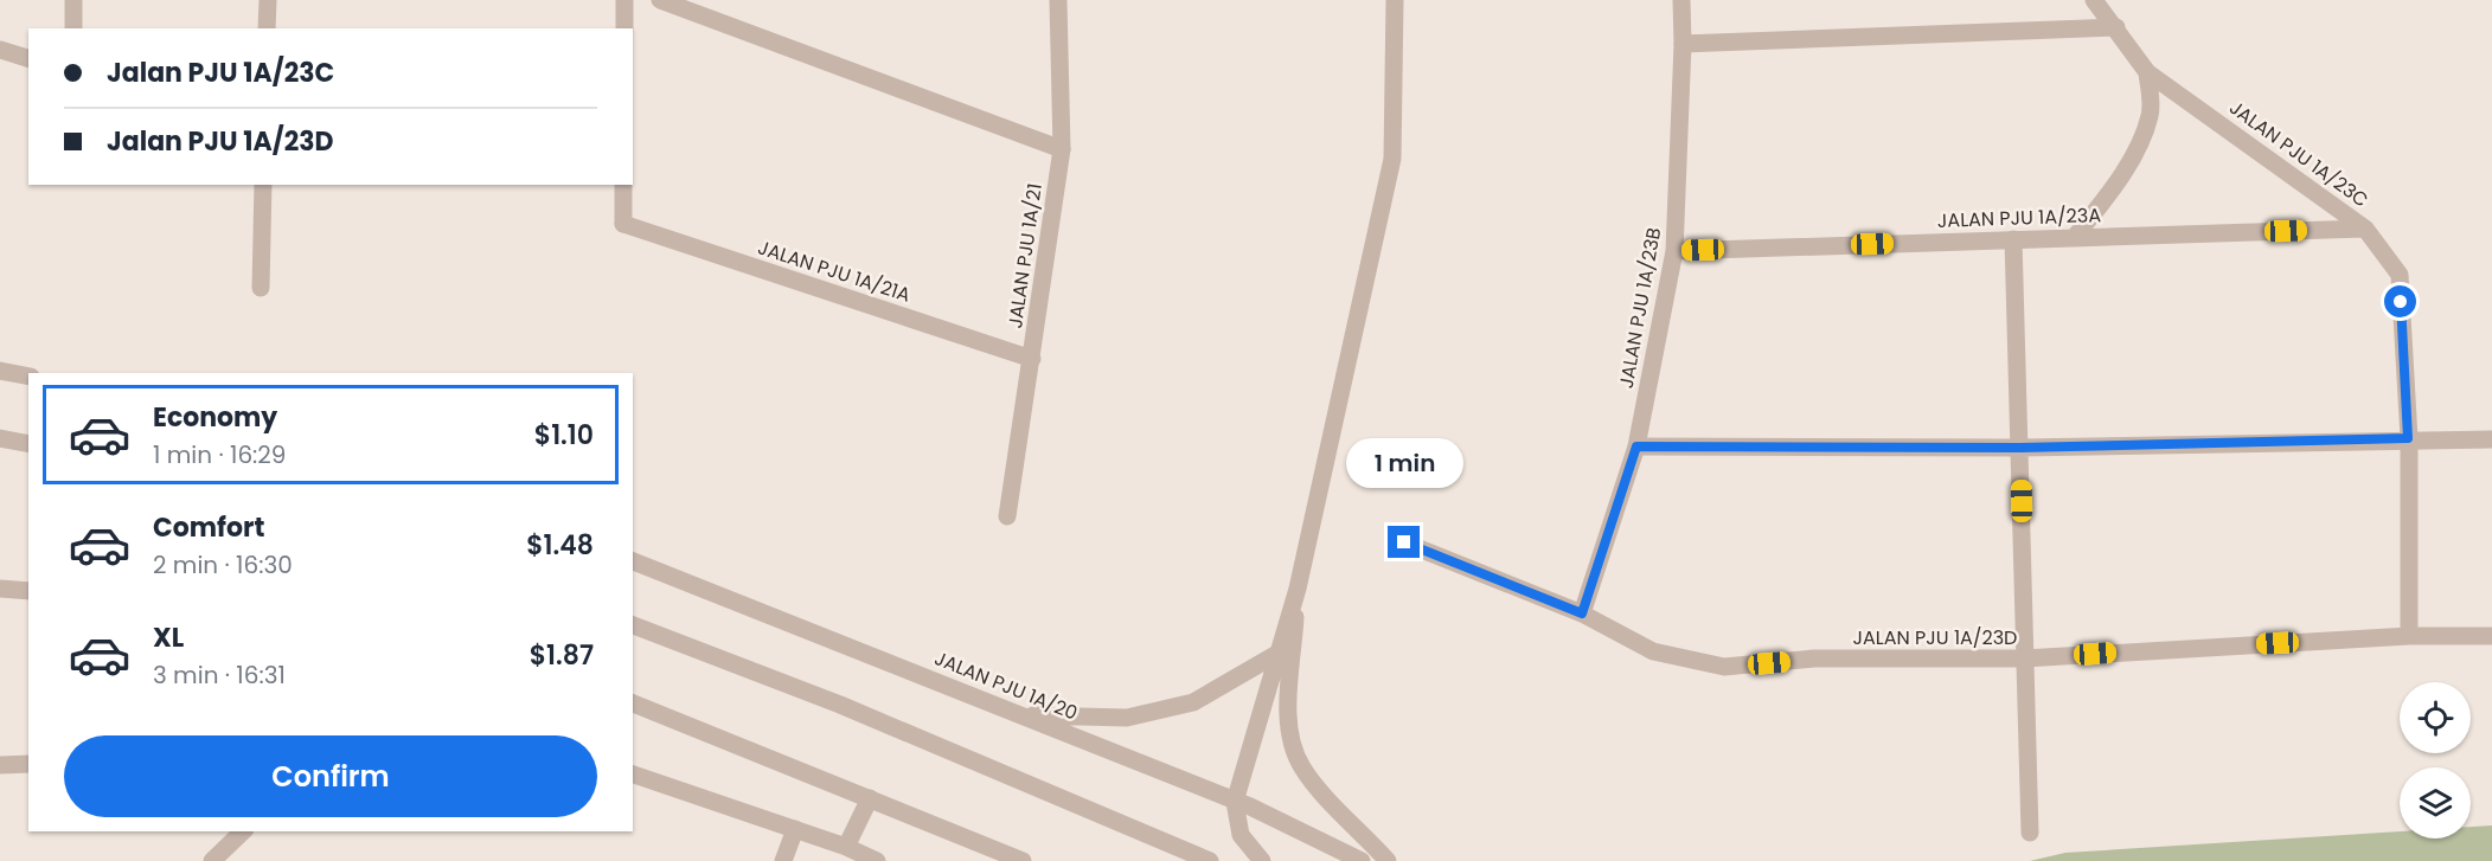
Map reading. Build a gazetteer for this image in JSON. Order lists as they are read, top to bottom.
{
  "streets": {
    "street": [
      "JALAN PJU 1A/23C",
      "JALAN PJU 1A/23A",
      "JALAN PJU 1A/21",
      "JALAN PJU 1A/21A",
      "JALAN PJU 1A/23B",
      "JALAN PJU 1A/23D",
      "JALAN PJU 1A/20"
    ]
  },
  "crossings": [
    ["JALAN PJU 1A/23C", "JALAN PJU 1A/23A"],
    ["JALAN PJU 1A/23C", "JALAN PJU 1A/23D"],
    ["JALAN PJU 1A/23A", "JALAN PJU 1A/23B"],
    ["JALAN PJU 1A/21", "JALAN PJU 1A/21A"],
    ["JALAN PJU 1A/23B", "JALAN PJU 1A/23D"]
  ],
  "page": {
    "banner": ["Jalan PJU 1A/23C", "Jalan PJU 1A/23D"],
    "list": [
      {
        "name": "Economy",
        "note": "1 min · 16:29",
        "value": "$1.10"
      },
      {
        "name": "Comfort",
        "note": "2 min · 16:30",
        "value": "$1.48"
      },
      {
        "name": "XL",
        "note": "3 min · 16:31",
        "value": "$1.87"
      }
    ],
    "bubble": "1 min",
    "buttons": "Confirm"
  }
}
